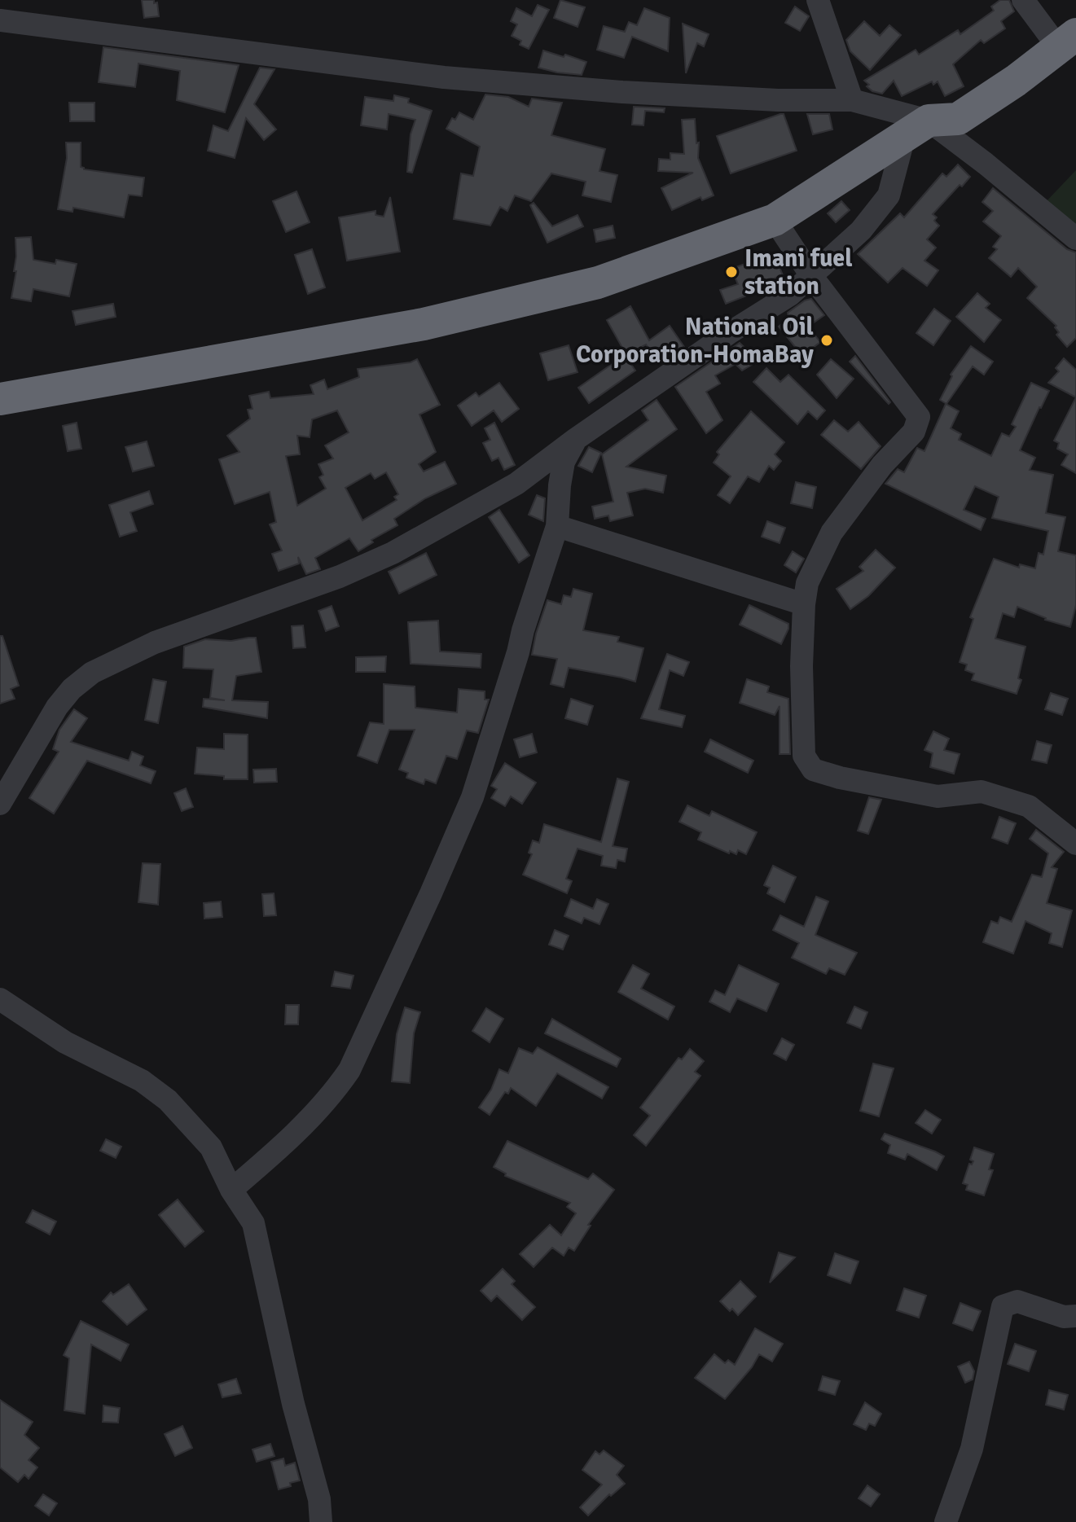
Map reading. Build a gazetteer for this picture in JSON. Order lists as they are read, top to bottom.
{
  "places": ["Imani fuel station", "National Oil Corporation-HomaBay"]
}
